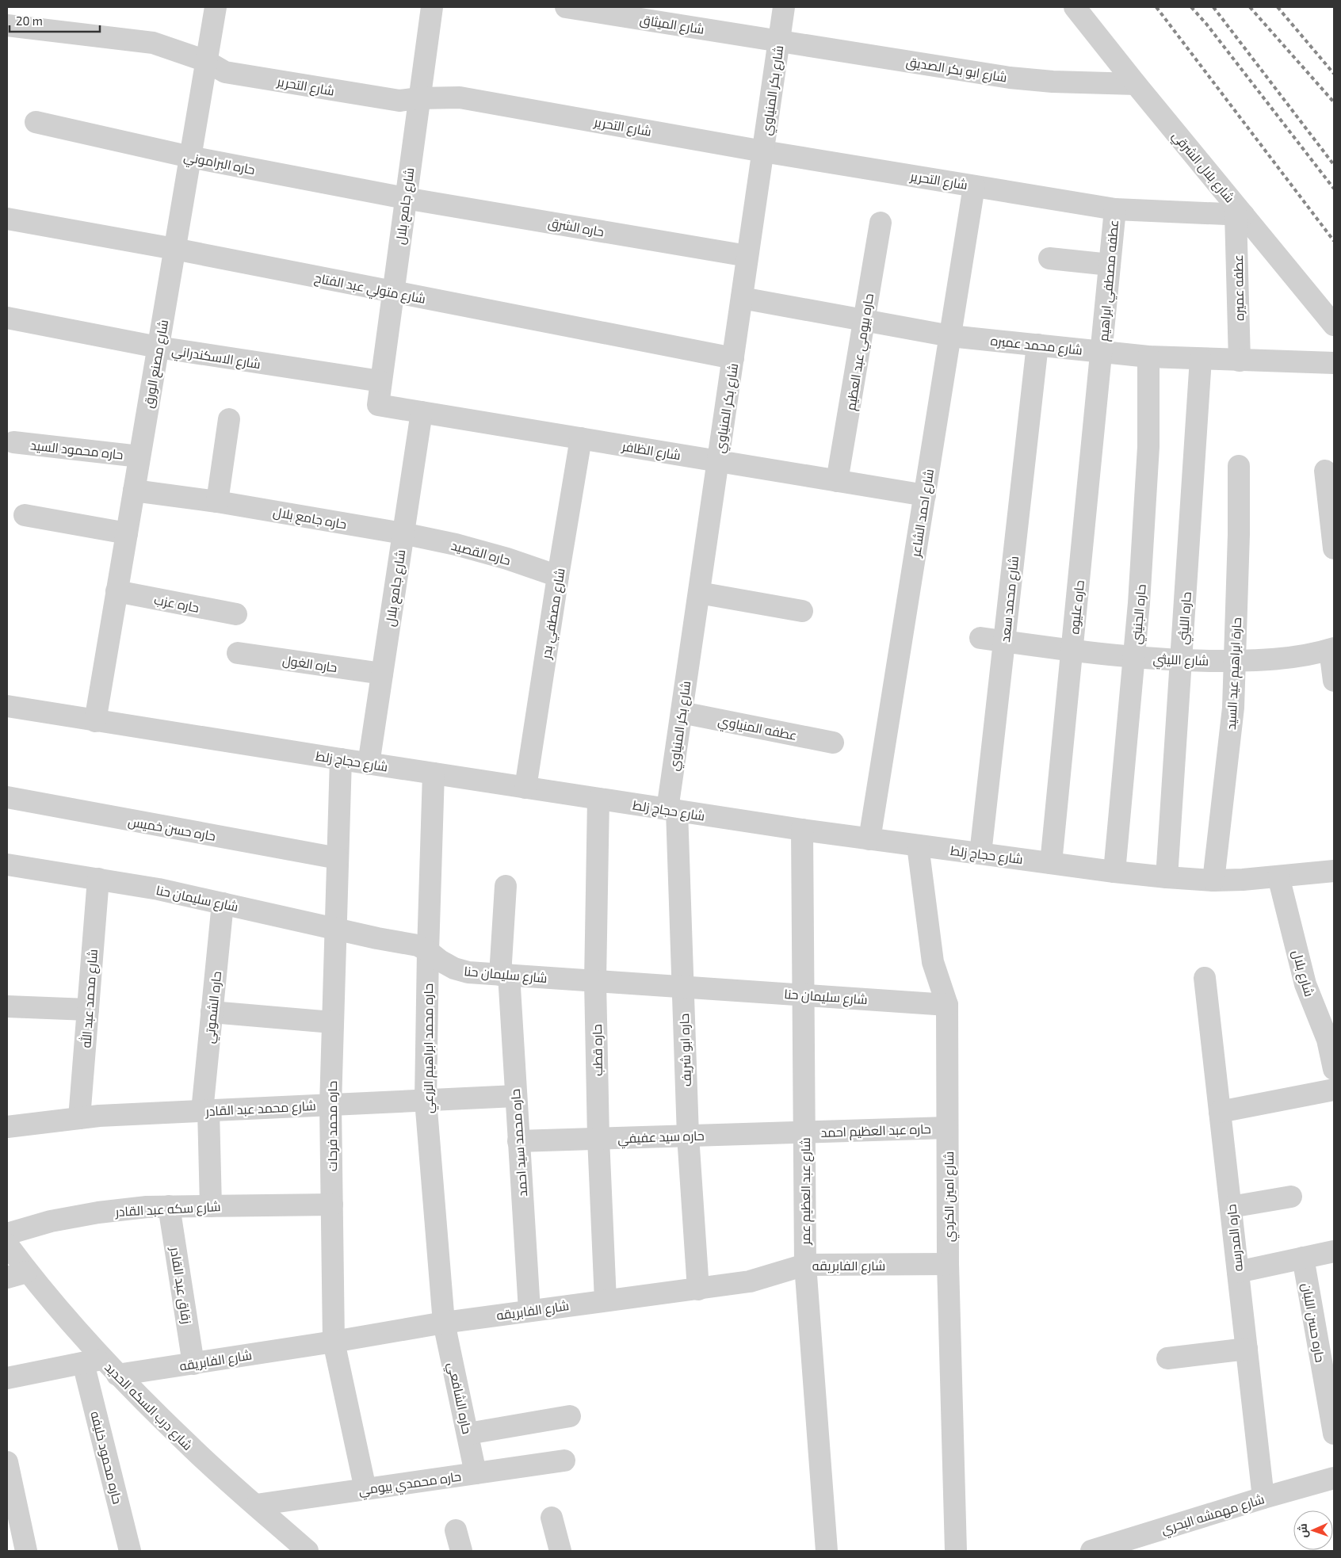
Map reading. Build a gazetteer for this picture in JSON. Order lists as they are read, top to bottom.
{
  "streets": {
    "street": [
      "شارع الميثاق",
      "شارع ابو بكر الصديق",
      "شارع التحرير",
      "شارع بكر المنياوي",
      "حاره البراموني",
      "شارع بلال الشرقي",
      "شارع جامع بلال",
      "حاره الشرق",
      "عطفه مصطفي ابراهيم",
      "شارع متولي عبد الفتاح",
      "عطفه عميره",
      "شارع محمد عميره",
      "حاره بيومي عبد العظيم",
      "شارع الاسكندراني",
      "شارع مصنع الورق",
      "حاره محمود السيد",
      "شارع الظافر",
      "شارع احمد الشاعر",
      "حاره جامع بلال",
      "حاره القصيد",
      "شارع محمد سعد",
      "حاره عزب",
      "حاره عليوه",
      "شارع مصطفي بدر",
      "حاره الجنيني",
      "حاره الليثي",
      "شارع الليثي",
      "حاره الغول",
      "حارة ابراهيم عيد السيد",
      "عطفه المنياوي",
      "شارع حجاج زلط",
      "حاره حسن خميس",
      "شارع سليمان حنا",
      "شارع بلال",
      "شارع محمد عبد الله",
      "حاره الشموتي",
      "حاره محمد ابراهيم الزرعي",
      "حاره قطب",
      "حاره ابو شريف",
      "شارع محمد عبد القادر",
      "حاره محمد فرحات",
      "حاره عبد العظيم احمد",
      "حاره سيد عفيفي",
      "حاره محمد سيد احمد",
      "شارع عبد العظيم عمر",
      "شارع امين الكردي",
      "شارع سكه عبد القادر",
      "حاره المدرسه",
      "شارع الفابريقه",
      "زقاق عبد القادر",
      "حاره حسن اللبان",
      "حاره الشافعي",
      "شارع درب السكه الحديد",
      "حاره محمود خليفه",
      "حاره محمدي بيومي",
      "شارع مهمشه البحري"
    ]
  },
  "crossings": [
    ["شارع الميثاق", "شارع ابو بكر الصديق"],
    ["شارع الميثاق", "شارع بكر المنياوي"],
    ["شارع ابو بكر الصديق", "شارع بكر المنياوي"],
    ["شارع ابو بكر الصديق", "شارع بلال الشرقي"],
    ["شارع التحرير", "شارع بكر المنياوي"],
    ["شارع التحرير", "شارع بلال الشرقي"],
    ["شارع التحرير", "شارع جامع بلال"],
    ["شارع التحرير", "عطفه مصطفي ابراهيم"],
    ["شارع التحرير", "عطفه عميره"],
    ["شارع التحرير", "شارع مصنع الورق"],
    ["شارع التحرير", "شارع احمد الشاعر"],
    ["شارع بكر المنياوي", "حاره الشرق"],
    ["شارع بكر المنياوي", "شارع متولي عبد الفتاح"],
    ["شارع بكر المنياوي", "شارع محمد عميره"],
    ["شارع بكر المنياوي", "شارع الظافر"],
    ["شارع بكر المنياوي", "عطفه المنياوي"],
    ["شارع بكر المنياوي", "شارع حجاج زلط"],
    ["شارع بكر المنياوي", "حاره ابو شريف"],
    ["حاره البراموني", "شارع جامع بلال"],
    ["حاره البراموني", "حاره الشرق"],
    ["حاره البراموني", "شارع مصنع الورق"],
    ["شارع بلال الشرقي", "عطفه عميره"],
    ["شارع جامع بلال", "حاره الشرق"],
    ["شارع جامع بلال", "شارع متولي عبد الفتاح"],
    ["شارع جامع بلال", "شارع الاسكندراني"],
    ["شارع جامع بلال", "شارع الظافر"],
    ["شارع جامع بلال", "حاره جامع بلال"],
    ["شارع جامع بلال", "حاره القصيد"],
    ["شارع جامع بلال", "حاره الغول"],
    ["شارع جامع بلال", "شارع حجاج زلط"],
    ["عطفه مصطفي ابراهيم", "شارع محمد عميره"],
    ["عطفه مصطفي ابراهيم", "حاره عليوه"],
    ["شارع متولي عبد الفتاح", "شارع مصنع الورق"],
    ["عطفه عميره", "شارع محمد عميره"],
    ["شارع محمد عميره", "حاره بيومي عبد العظيم"],
    ["شارع محمد عميره", "شارع احمد الشاعر"],
    ["شارع محمد عميره", "شارع محمد سعد"],
    ["شارع محمد عميره", "حاره عليوه"],
    ["شارع محمد عميره", "حاره الجنيني"],
    ["شارع محمد عميره", "حاره الليثي"],
    ["حاره بيومي عبد العظيم", "شارع الظافر"],
    ["شارع الاسكندراني", "شارع مصنع الورق"],
    ["شارع مصنع الورق", "حاره محمود السيد"],
    ["شارع مصنع الورق", "حاره جامع بلال"],
    ["شارع مصنع الورق", "حاره عزب"],
    ["شارع مصنع الورق", "شارع حجاج زلط"],
    ["شارع الظافر", "شارع احمد الشاعر"],
    ["شارع الظافر", "شارع مصطفي بدر"],
    ["شارع احمد الشاعر", "شارع حجاج زلط"],
    ["حاره جامع بلال", "حاره القصيد"],
    ["حاره القصيد", "شارع مصطفي بدر"],
    ["شارع محمد سعد", "شارع الليثي"],
    ["شارع محمد سعد", "شارع حجاج زلط"],
    ["حاره عليوه", "شارع الليثي"],
    ["حاره عليوه", "شارع حجاج زلط"],
    ["شارع مصطفي بدر", "شارع حجاج زلط"],
    ["حاره الجنيني", "شارع الليثي"],
    ["حاره الجنيني", "شارع حجاج زلط"],
    ["حاره الليثي", "شارع الليثي"],
    ["حاره الليثي", "شارع حجاج زلط"],
    ["شارع الليثي", "حارة ابراهيم عيد السيد"],
    ["حارة ابراهيم عيد السيد", "شارع حجاج زلط"],
    ["شارع حجاج زلط", "شارع بلال"],
    ["شارع حجاج زلط", "حاره محمد ابراهيم الزرعي"],
    ["شارع حجاج زلط", "حاره قطب"],
    ["شارع حجاج زلط", "حاره ابو شريف"],
    ["شارع حجاج زلط", "حاره محمد فرحات"],
    ["شارع حجاج زلط", "شارع عبد العظيم عمر"],
    ["شارع حجاج زلط", "شارع امين الكردي"],
    ["حاره حسن خميس", "حاره محمد فرحات"],
    ["شارع سليمان حنا", "شارع محمد عبد الله"],
    ["شارع سليمان حنا", "حاره الشموتي"],
    ["شارع سليمان حنا", "حاره محمد ابراهيم الزرعي"],
    ["شارع سليمان حنا", "حاره قطب"],
    ["شارع سليمان حنا", "حاره ابو شريف"],
    ["شارع سليمان حنا", "حاره محمد فرحات"],
    ["شارع سليمان حنا", "حاره محمد سيد احمد"],
    ["شارع سليمان حنا", "شارع عبد العظيم عمر"],
    ["شارع سليمان حنا", "شارع امين الكردي"],
    ["شارع محمد عبد الله", "شارع محمد عبد القادر"],
    ["حاره الشموتي", "شارع محمد عبد القادر"],
    ["حاره الشموتي", "شارع سكه عبد القادر"],
    ["حاره محمد ابراهيم الزرعي", "شارع محمد عبد القادر"],
    ["حاره محمد ابراهيم الزرعي", "شارع الفابريقه"],
    ["حاره محمد ابراهيم الزرعي", "حاره الشافعي"],
    ["حاره قطب", "حاره سيد عفيفي"],
    ["حاره قطب", "شارع الفابريقه"],
    ["حاره ابو شريف", "حاره سيد عفيفي"],
    ["حاره ابو شريف", "شارع الفابريقه"],
    ["شارع محمد عبد القادر", "حاره محمد فرحات"],
    ["شارع محمد عبد القادر", "حاره محمد سيد احمد"],
    ["حاره محمد فرحات", "شارع سكه عبد القادر"],
    ["حاره محمد فرحات", "شارع الفابريقه"],
    ["حاره محمد فرحات", "حاره محمدي بيومي"],
    ["حاره عبد العظيم احمد", "حاره سيد عفيفي"],
    ["حاره عبد العظيم احمد", "شارع عبد العظيم عمر"],
    ["حاره عبد العظيم احمد", "شارع امين الكردي"],
    ["حاره سيد عفيفي", "حاره محمد سيد احمد"],
    ["حاره سيد عفيفي", "شارع عبد العظيم عمر"],
    ["حاره محمد سيد احمد", "شارع الفابريقه"],
    ["شارع عبد العظيم عمر", "شارع الفابريقه"],
    ["شارع امين الكردي", "شارع الفابريقه"],
    ["شارع سكه عبد القادر", "زقاق عبد القادر"],
    ["حاره المدرسه", "شارع مهمشه البحري"],
    ["شارع الفابريقه", "زقاق عبد القادر"],
    ["شارع الفابريقه", "حاره الشافعي"],
    ["شارع الفابريقه", "شارع درب السكه الحديد"],
    ["حاره الشافعي", "حاره محمدي بيومي"],
    ["شارع درب السكه الحديد", "حاره محمود خليفه"],
    ["شارع درب السكه الحديد", "حاره محمدي بيومي"]
  ],
  "scale_bar": "20 m",
  "north": "left"
}
